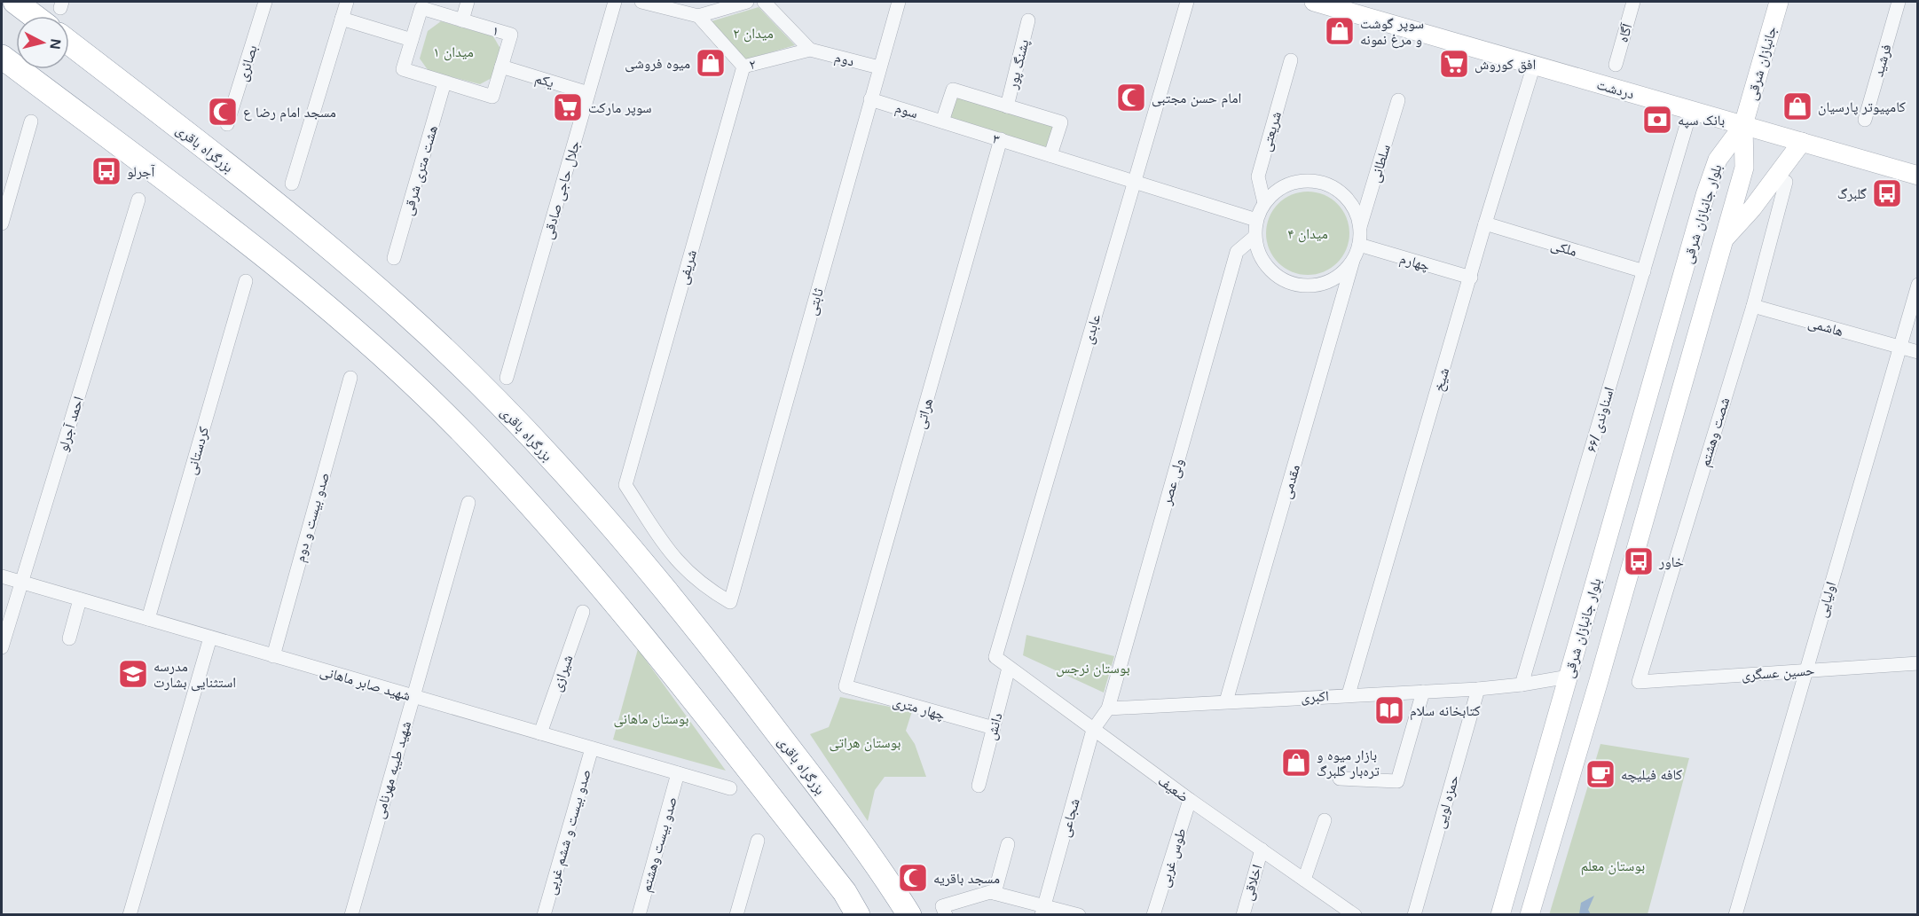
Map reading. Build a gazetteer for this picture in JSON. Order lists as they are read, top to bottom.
{
  "streets": {
    "highway": ["بزرگراه باقری"],
    "main road": ["جانبازان شرقی", "دردشت", "بلوار جانبازان شرقی"],
    "street": [
      "۱",
      "آگاه",
      "دوم",
      "فرشید",
      "بصائری",
      "۲",
      "پشنگ پور",
      "یکم",
      "سوم",
      "شریعتی",
      "۳",
      "سلطانی",
      "هشت متری شرقی",
      "جلال حاجی صادقی",
      "ملکی",
      "چهارم",
      "شریفی",
      "ثابتی",
      "هاشمی",
      "عابدی",
      "شیخ",
      "هراتی",
      "اسناوندی /۶۶",
      "احمد آجرلو",
      "شصت وهشتم",
      "کردستانی",
      "ولی عصر",
      "مقدمی",
      "صدو بیست و دوم",
      "اولیایی",
      "حسین عسگری",
      "شیرازی",
      "شهید صابر ماهانی",
      "اکبری",
      "چهار متری",
      "دانش",
      "شهید طیبه مهرنامی",
      "ضعیف",
      "حمزه لویی",
      "شجاعی",
      "صدو بیست و ششم غربی",
      "صدو بیست وهشتم",
      "طوس غربی",
      "اخلاقی"
    ]
  },
  "crossings": [
    ["۱", "یکم"],
    ["۱", "هشت متری شرقی"],
    ["دوم", "۲"],
    ["دوم", "ثابتی"],
    ["جانبازان شرقی", "دردشت"],
    ["جانبازان شرقی", "بلوار جانبازان شرقی"],
    ["۲", "شریفی"],
    ["یکم", "جلال حاجی صادقی"],
    ["دردشت", "بلوار جانبازان شرقی"],
    ["دردشت", "شیخ"],
    ["دردشت", "اسناوندی /۶۶"],
    ["سوم", "۳"],
    ["سوم", "ثابتی"],
    ["شریعتی", "۳"],
    ["شریعتی", "سلطانی"],
    ["شریعتی", "چهارم"],
    ["شریعتی", "ولی عصر"],
    ["شریعتی", "مقدمی"],
    ["۳", "سلطانی"],
    ["۳", "چهارم"],
    ["۳", "عابدی"],
    ["۳", "هراتی"],
    ["۳", "ولی عصر"],
    ["۳", "مقدمی"],
    ["سلطانی", "چهارم"],
    ["سلطانی", "ولی عصر"],
    ["سلطانی", "مقدمی"],
    ["ملکی", "شیخ"],
    ["ملکی", "اسناوندی /۶۶"],
    ["چهارم", "شیخ"],
    ["چهارم", "ولی عصر"],
    ["چهارم", "مقدمی"],
    ["شریفی", "ثابتی"],
    ["هاشمی", "شصت وهشتم"],
    ["هاشمی", "اولیایی"],
    ["عابدی", "ضعیف"],
    ["شیخ", "اکبری"],
    ["هراتی", "چهار متری"],
    ["اسناوندی /۶۶", "اکبری"],
    ["احمد آجرلو", "شهید صابر ماهانی"],
    ["شصت وهشتم", "حسین عسگری"],
    ["کردستانی", "شهید صابر ماهانی"],
    ["ولی عصر", "مقدمی"],
    ["ولی عصر", "اکبری"],
    ["ولی عصر", "ضعیف"],
    ["ولی عصر", "شجاعی"],
    ["مقدمی", "اکبری"],
    ["صدو بیست و دوم", "شهید صابر ماهانی"],
    ["اولیایی", "حسین عسگری"],
    ["شیرازی", "شهید صابر ماهانی"],
    ["شهید صابر ماهانی", "شهید طیبه مهرنامی"],
    ["شهید صابر ماهانی", "صدو بیست و ششم غربی"],
    ["شهید صابر ماهانی", "صدو بیست وهشتم"],
    ["اکبری", "حمزه لویی"],
    ["چهار متری", "دانش"],
    ["دانش", "ضعیف"],
    ["ضعیف", "شجاعی"],
    ["ضعیف", "طوس غربی"],
    ["ضعیف", "اخلاقی"]
  ],
  "parks": [
    "میدان ۲",
    "میدان ۱",
    "میدان ۴",
    "بوستان نرجس",
    "بوستان ماهانی",
    "بوستان هراتی",
    "بوستان معلم"
  ],
  "places": {
    "shop": [
      "سوپر گوشت و مرغ نمونه",
      "میوه فروشی",
      "کامپیوتر پارسیان",
      "بازار میوه و تره‌بار گلبرگ"
    ],
    "supermarket": ["افق کوروش", "سوپر مارکت"],
    "mosque": ["امام حسن مجتبی", "مسجد امام رضا ع", "مسجد باقریه"],
    "bank": ["بانک سپه"],
    "bus stop": ["آجرلو", "گلبرگ", "خاور"],
    "school or university": ["مدرسه استثنایی بشارت"],
    "library": ["کتابخانه سلام"],
    "cafe": ["کافه فیلیچه"]
  },
  "north": "right"
}
